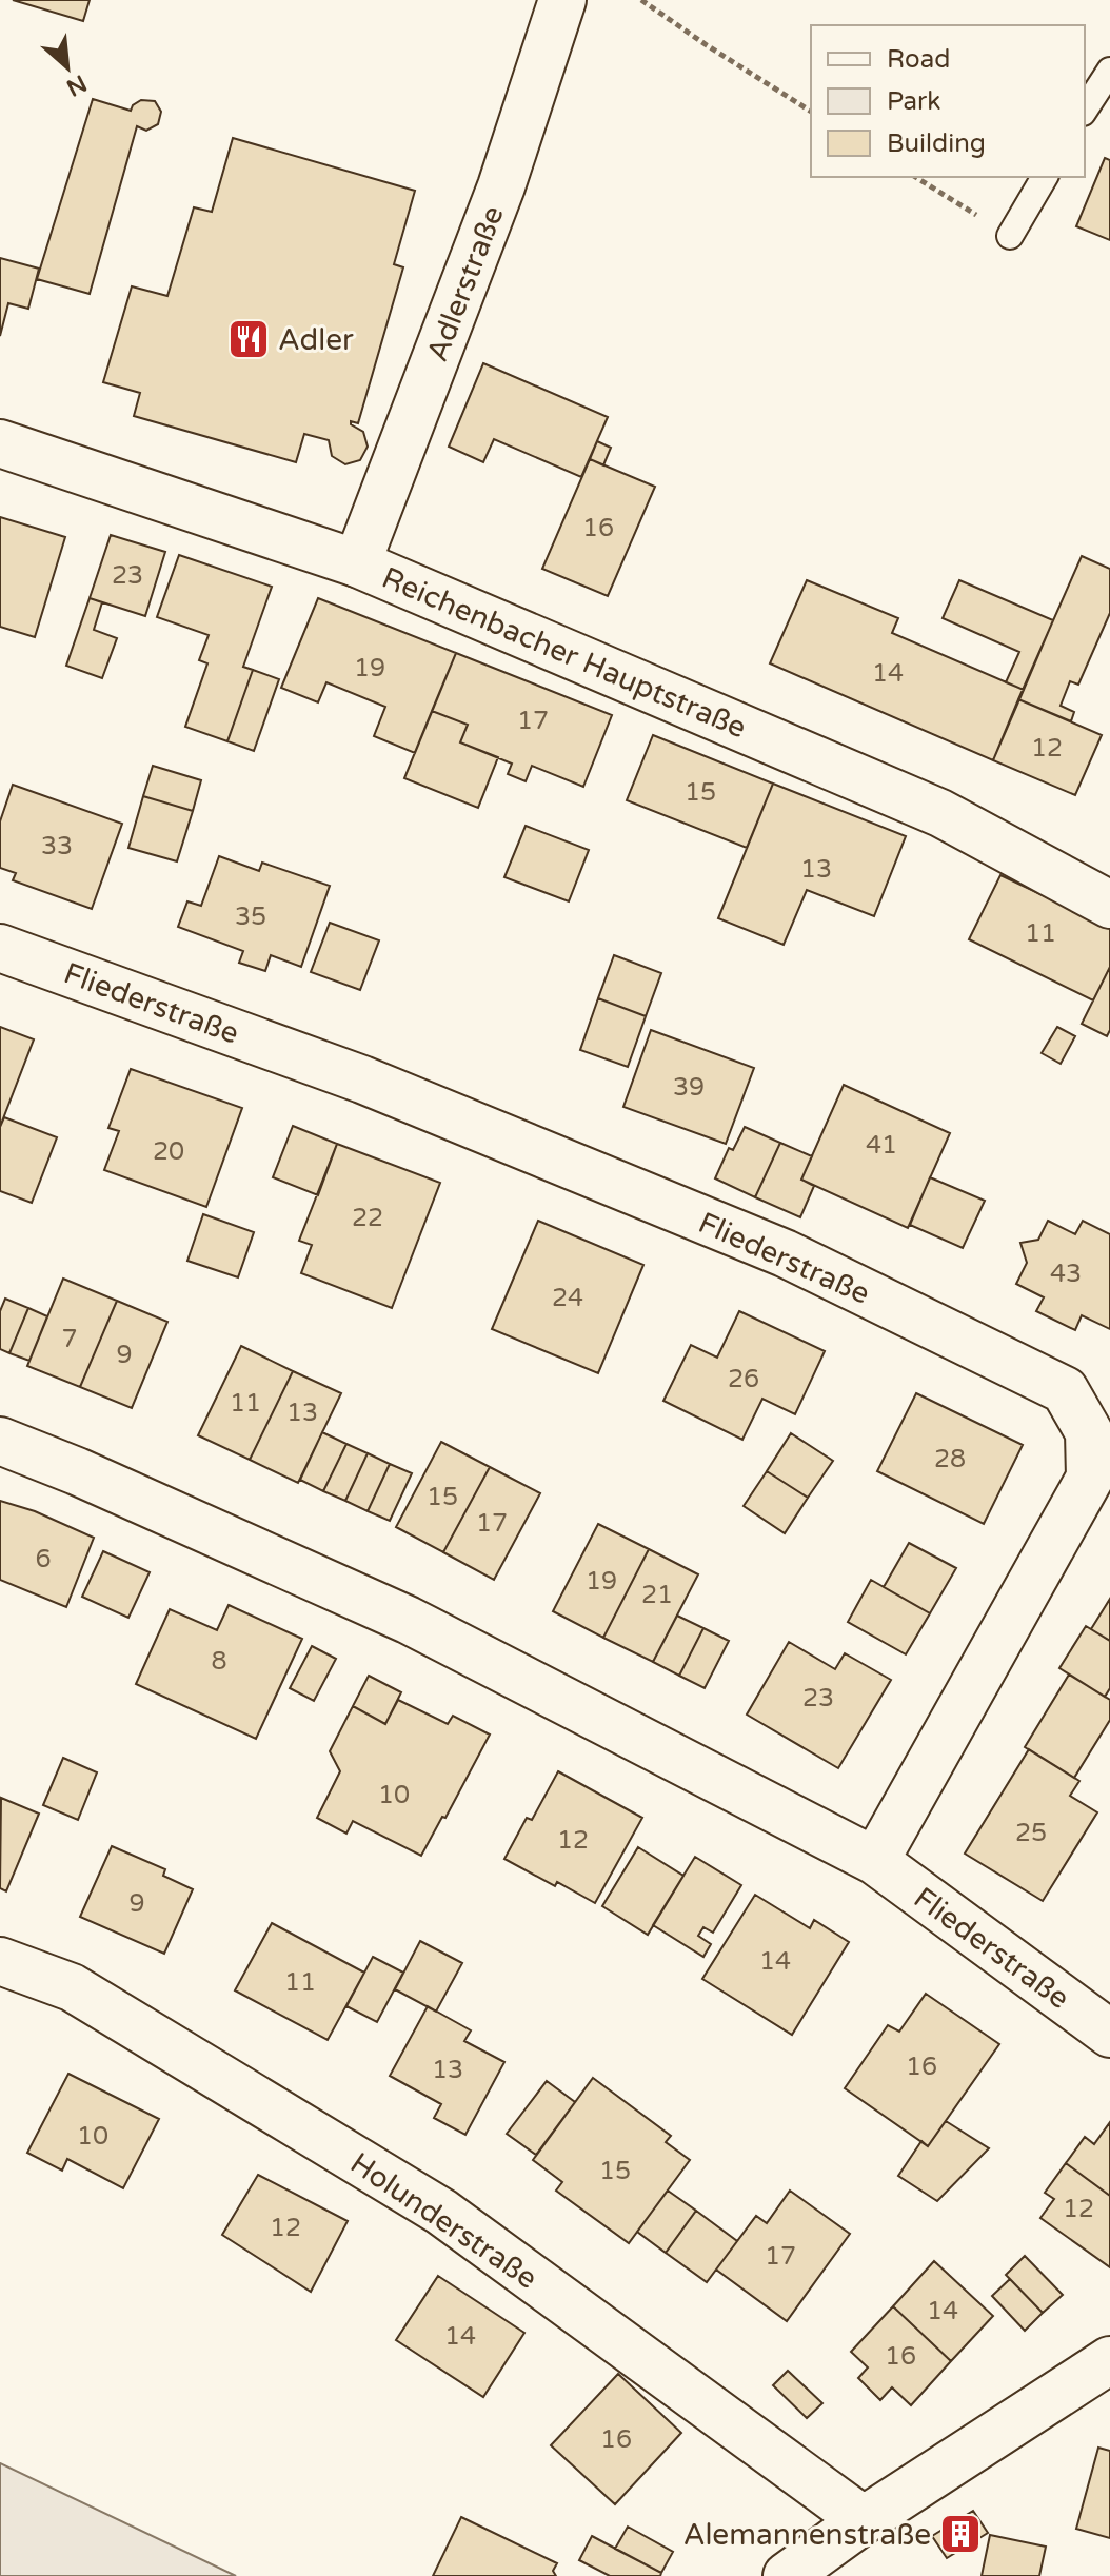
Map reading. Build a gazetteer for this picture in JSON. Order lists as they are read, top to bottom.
{
  "streets": {
    "street": [
      "Adlerstraße",
      "Reichenbacher Hauptstraße",
      "Fliederstraße",
      "Holunderstraße"
    ]
  },
  "crossings": [
    ["Adlerstraße", "Reichenbacher Hauptstraße"]
  ],
  "places": {
    "restaurant": ["Adler"],
    "building": ["Alemannenstraße"]
  },
  "house_numbers": [
    "16",
    "23",
    "19",
    "14",
    "17",
    "12",
    "15",
    "33",
    "13",
    "35",
    "11",
    "39",
    "41",
    "20",
    "22",
    "43",
    "24",
    "7",
    "9",
    "26",
    "11",
    "13",
    "28",
    "15",
    "17",
    "6",
    "19",
    "21",
    "8",
    "23",
    "10",
    "25",
    "12",
    "9",
    "14",
    "11",
    "16",
    "13",
    "10",
    "15",
    "12",
    "12",
    "17",
    "14",
    "14",
    "16",
    "16"
  ],
  "legend": ["Road", "Park", "Building"],
  "north": "bottom right"
}
